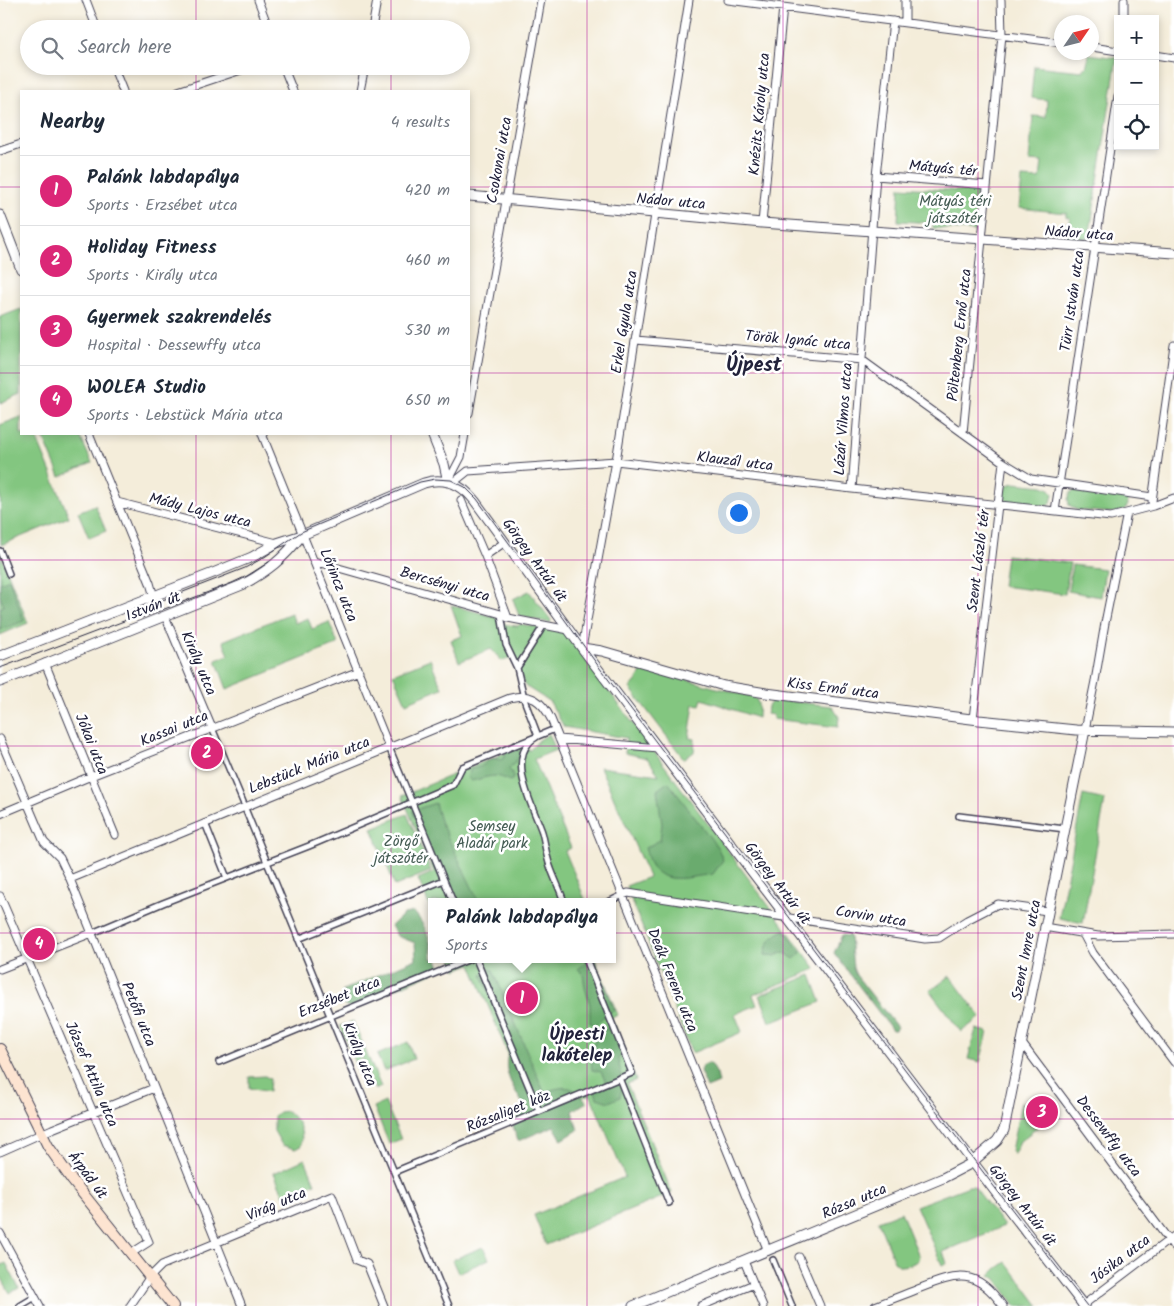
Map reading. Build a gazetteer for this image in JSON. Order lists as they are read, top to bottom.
{
  "streets": {
    "main road": ["Árpád út"],
    "street": [
      "Knézits Károly utca",
      "Csokonai utca",
      "Mátyás tér",
      "Nádor utca",
      "Türr István utca",
      "Erkel Gyula utca",
      "Pöltenberg Ernő utca",
      "Török Ignác utca",
      "Lázár Vilmos utca",
      "Klauzál utca",
      "Mády Lajos utca",
      "Görgey Artúr út",
      "Szent László tér",
      "Bercsényi utca",
      "Lőrincz utca",
      "István út",
      "Király utca",
      "Kiss Ernő utca",
      "Kassai utca",
      "Jókai utca",
      "Lebstück Mária utca",
      "Corvin utca",
      "Szent Imre utca",
      "Deák Ferenc utca",
      "Erzsébet utca",
      "Petőfi utca",
      "József Attila utca",
      "Rózsaliget köz",
      "Dessewffy utca",
      "Rózsa utca",
      "Virág utca",
      "Jósika utca"
    ]
  },
  "crossings": [
    ["Knézits Károly utca", "Nádor utca"],
    ["Csokonai utca", "Nádor utca"],
    ["Mátyás tér", "Nádor utca"],
    ["Mátyás tér", "Pöltenberg Ernő utca"],
    ["Nádor utca", "Türr István utca"],
    ["Nádor utca", "Erkel Gyula utca"],
    ["Nádor utca", "Pöltenberg Ernő utca"],
    ["Nádor utca", "Lázár Vilmos utca"],
    ["Türr István utca", "Szent László tér"],
    ["Erkel Gyula utca", "Török Ignác utca"],
    ["Erkel Gyula utca", "Klauzál utca"],
    ["Erkel Gyula utca", "Görgey Artúr út"],
    ["Erkel Gyula utca", "Kiss Ernő utca"],
    ["Pöltenberg Ernő utca", "Török Ignác utca"],
    ["Török Ignác utca", "Lázár Vilmos utca"],
    ["Lázár Vilmos utca", "Klauzál utca"],
    ["Klauzál utca", "Szent László tér"],
    ["Mády Lajos utca", "István út"],
    ["Görgey Artúr út", "Bercsényi utca"],
    ["Görgey Artúr út", "István út"],
    ["Görgey Artúr út", "Kiss Ernő utca"],
    ["Görgey Artúr út", "Corvin utca"],
    ["Görgey Artúr út", "Szent Imre utca"],
    ["Görgey Artúr út", "Rózsa utca"],
    ["Görgey Artúr út", "Jósika utca"],
    ["Szent László tér", "Kiss Ernő utca"],
    ["Bercsényi utca", "Lőrincz utca"],
    ["Lőrincz utca", "István út"],
    ["Lőrincz utca", "Kassai utca"],
    ["Lőrincz utca", "Lebstück Mária utca"],
    ["István út", "Király utca"],
    ["István út", "Jókai utca"],
    ["Király utca", "Kassai utca"],
    ["Király utca", "Erzsébet utca"],
    ["Király utca", "Rózsaliget köz"],
    ["Kiss Ernő utca", "Szent Imre utca"],
    ["Kassai utca", "Jókai utca"],
    ["Kassai utca", "Petőfi utca"],
    ["Lebstück Mária utca", "Deák Ferenc utca"],
    ["Lebstück Mária utca", "Petőfi utca"],
    ["Corvin utca", "Szent Imre utca"],
    ["Corvin utca", "Deák Ferenc utca"],
    ["Szent Imre utca", "Dessewffy utca"],
    ["Szent Imre utca", "Rózsa utca"],
    ["Deák Ferenc utca", "Rózsa utca"],
    ["Petőfi utca", "Virág utca"],
    ["József Attila utca", "Árpád út"],
    ["Dessewffy utca", "Jósika utca"],
    ["Árpád út", "Virág utca"]
  ],
  "districts": ["Újpest", "Újpesti lakótelep"],
  "parks": ["Mátyás téri játszótér", "Semsey Aladár park", "Zörgő játszótér"],
  "north": "top right",
  "page": {
    "map_buttons": ["+", "−"],
    "search": "Search here",
    "heading": ["Nearby", "4 results"],
    "list": [
      {
        "mark": "1",
        "name": "Palánk labdapálya",
        "note": "Sports · Erzsébet utca",
        "value": "420 m"
      },
      {
        "mark": "2",
        "name": "Holiday Fitness",
        "note": "Sports · Király utca",
        "value": "460 m"
      },
      {
        "mark": "3",
        "name": "Gyermek szakrendelés",
        "note": "Hospital · Dessewffy utca",
        "value": "530 m"
      },
      {
        "mark": "4",
        "name": "WOLEA Studio",
        "note": "Sports · Lebstück Mária utca",
        "value": "650 m"
      }
    ],
    "pins": [
      "2",
      "4",
      "1",
      "3"
    ],
    "popup": ["Palánk labdapálya", "Sports"]
  }
}
